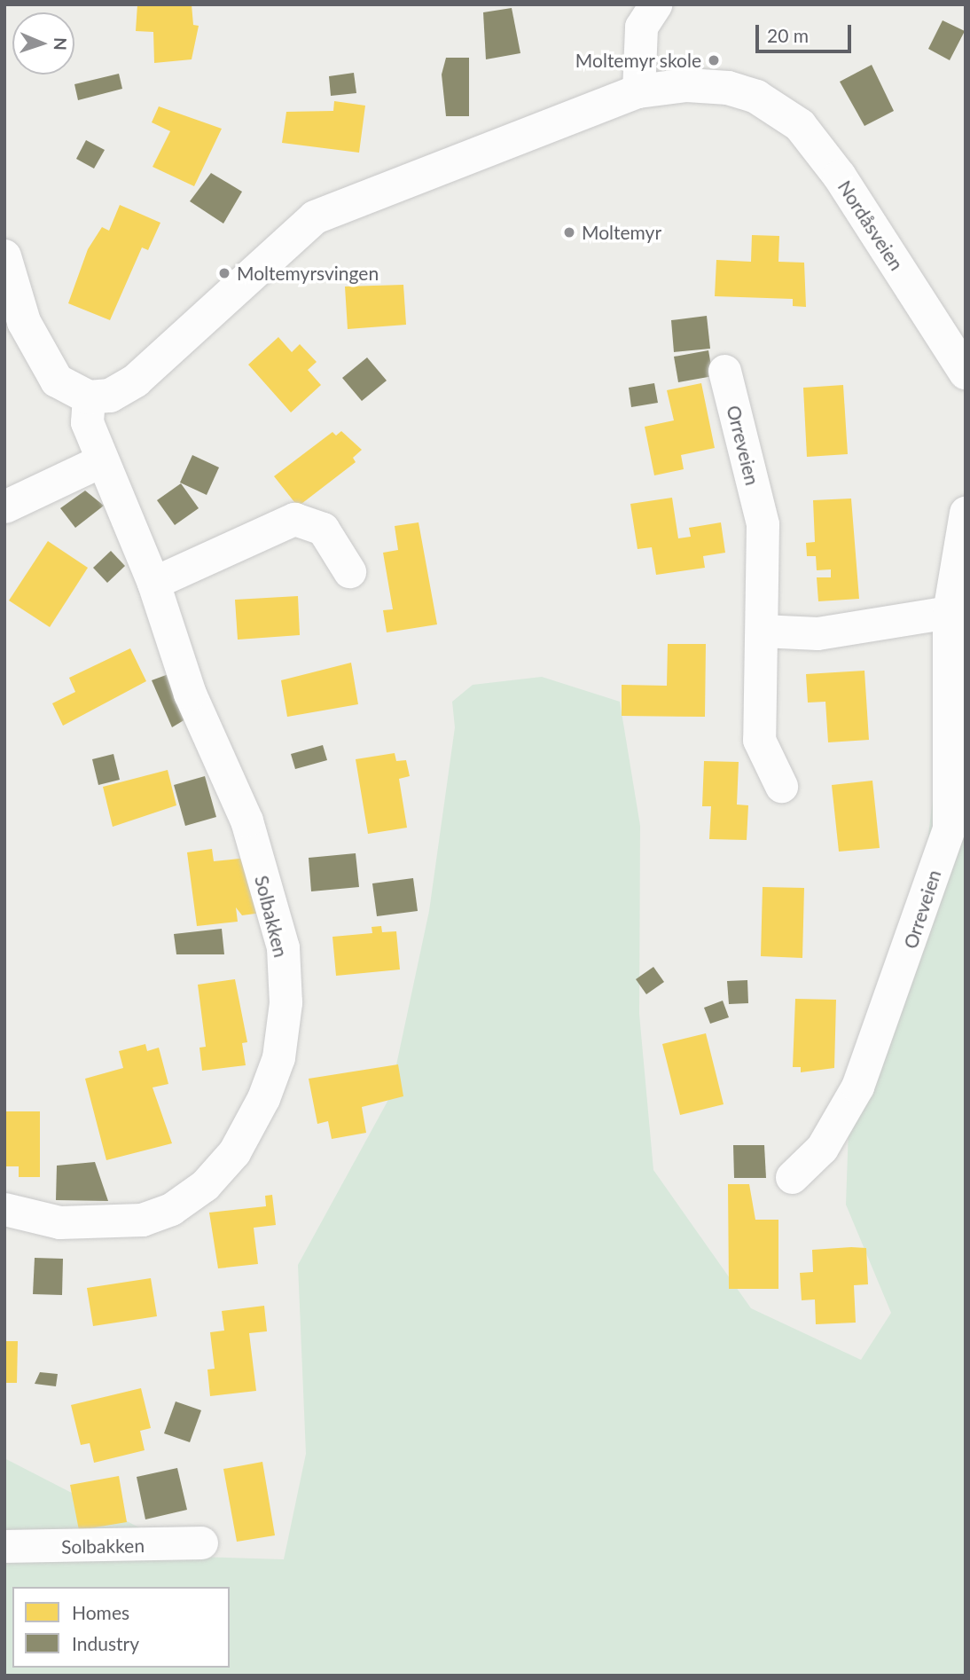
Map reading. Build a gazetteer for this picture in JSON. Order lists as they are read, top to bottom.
{
  "streets": {
    "main road": ["Nordåsveien"],
    "street": ["Orreveien", "Solbakken"]
  },
  "places": ["Moltemyr skole", "Moltemyr", "Moltemyrsvingen"],
  "legend": ["Homes", "Industry"],
  "scale_bar": "20 m",
  "north": "right"
}
